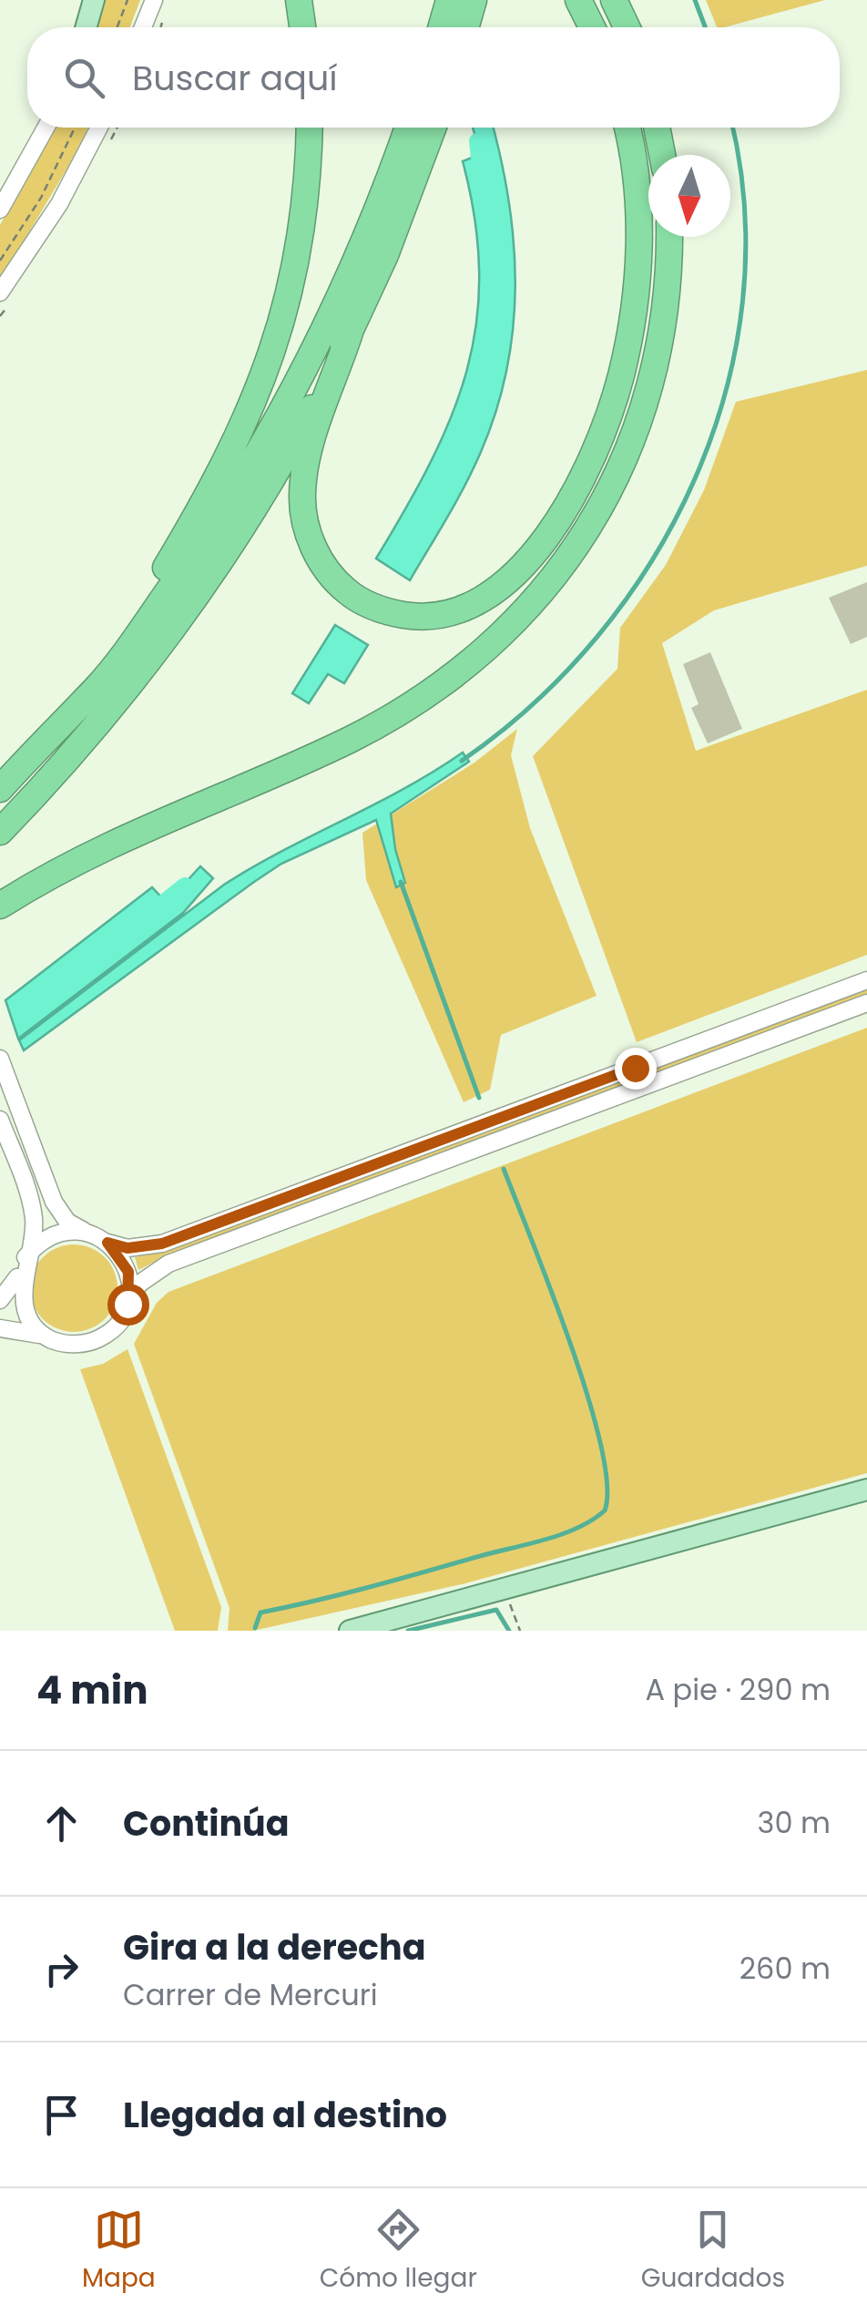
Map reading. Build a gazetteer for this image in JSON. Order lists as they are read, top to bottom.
{
  "north": "bottom",
  "page": {
    "search": "Buscar aquí",
    "heading": ["4 min", "A pie · 290 m"],
    "list": [
      ["Continúa", "30 m"],
      ["Gira a la derecha", "Carrer de Mercuri", "260 m"],
      "Llegada al destino"
    ],
    "nav": ["Mapa", "Cómo llegar", "Guardados"]
  }
}
